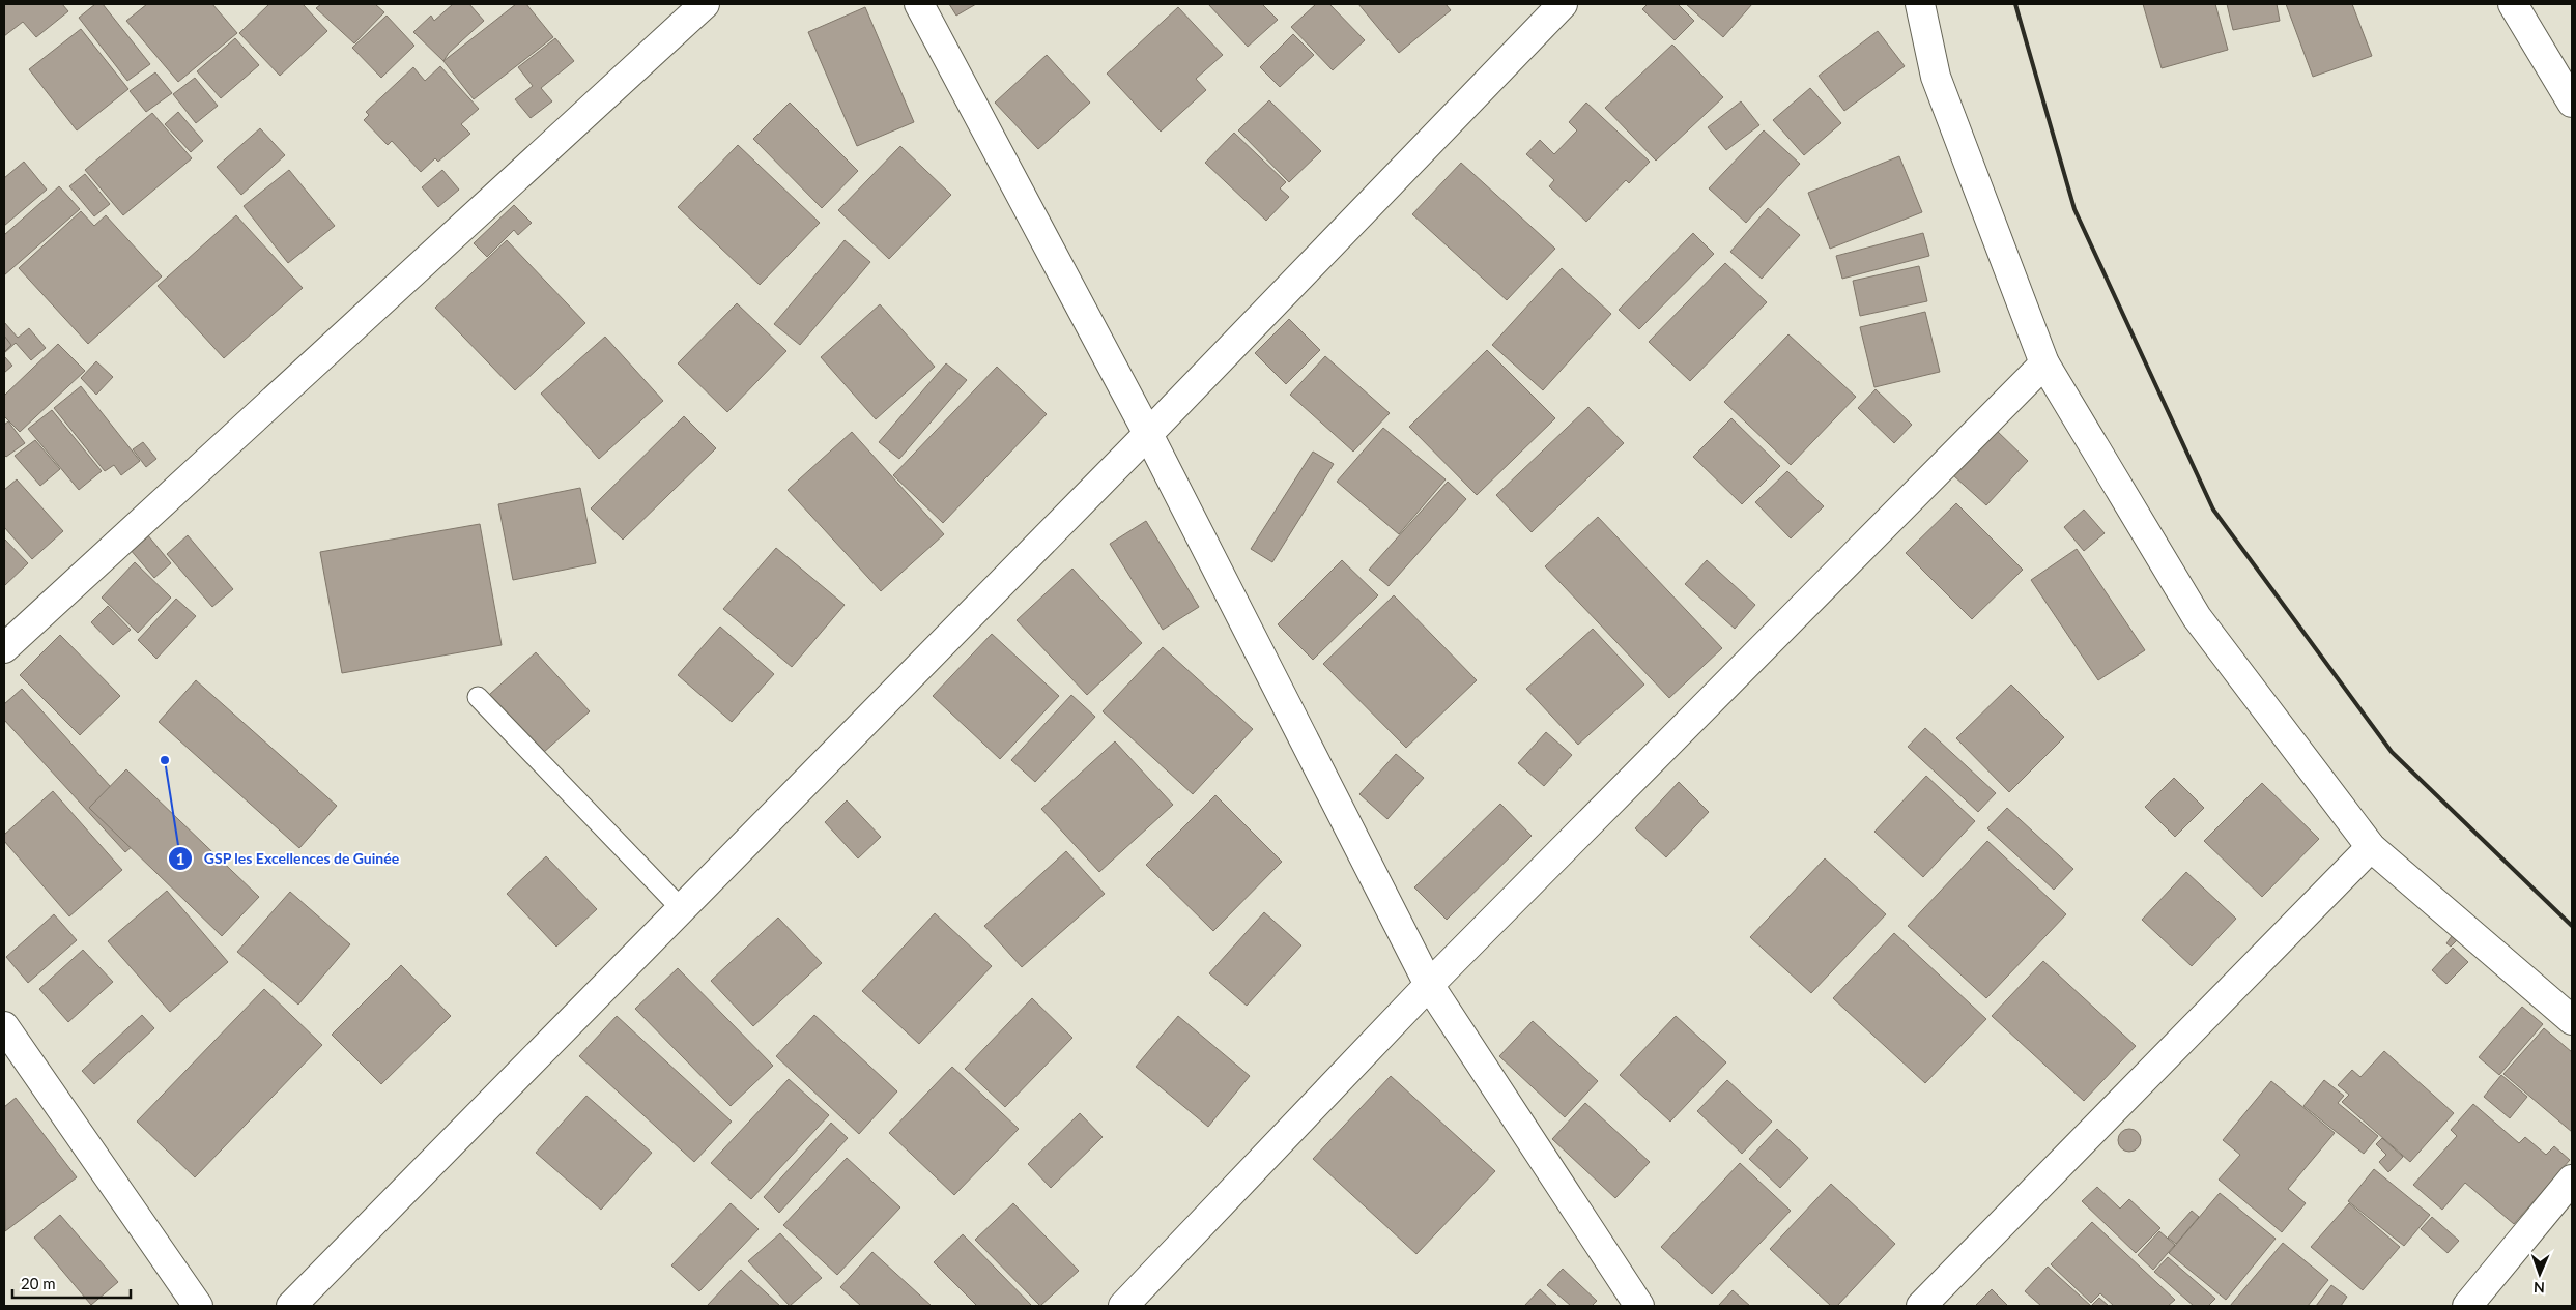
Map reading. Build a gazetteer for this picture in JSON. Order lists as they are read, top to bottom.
{
  "places": ["GSP les Excellences de Guinée"],
  "scale_bar": "20 m",
  "north": "bottom"
}
